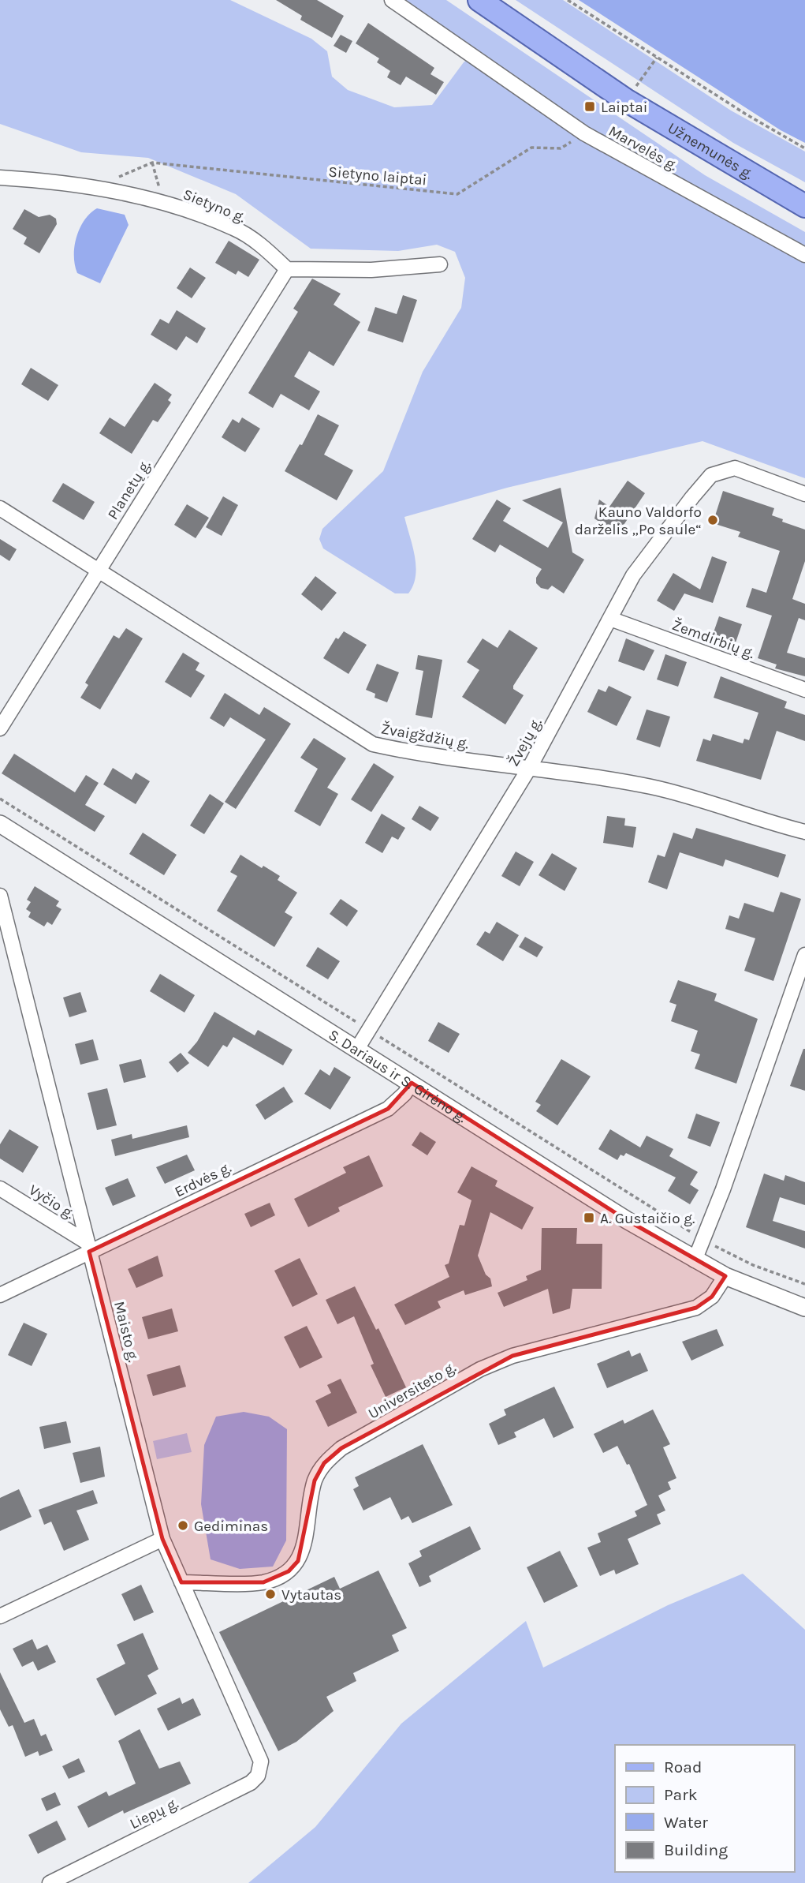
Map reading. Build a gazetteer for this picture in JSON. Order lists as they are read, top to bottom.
{
  "streets": {
    "main road": ["Užnemunės g."],
    "street": [
      "Marvelės g.",
      "Sietyno g.",
      "Planetų g.",
      "Žemdirbių g.",
      "Žvaigždžių g.",
      "Žvejų g.",
      "S. Dariaus ir S. Girėno g.",
      "Erdvės g.",
      "Vyčio g.",
      "Maisto g.",
      "Universiteto g.",
      "Liepų g."
    ],
    "path": ["Sietyno laiptai"]
  },
  "crossings": [
    ["Marvelės g.", "Sietyno laiptai"],
    ["Sietyno laiptai", "Sietyno g."],
    ["Sietyno g.", "Planetų g."],
    ["Planetų g.", "Žvaigždžių g."],
    ["Žemdirbių g.", "Žvejų g."],
    ["Žvaigždžių g.", "Žvejų g."],
    ["Žvejų g.", "S. Dariaus ir S. Girėno g."],
    ["S. Dariaus ir S. Girėno g.", "Erdvės g."],
    ["S. Dariaus ir S. Girėno g.", "Universiteto g."],
    ["Erdvės g.", "Vyčio g."],
    ["Erdvės g.", "Maisto g."],
    ["Vyčio g.", "Maisto g."],
    ["Maisto g.", "Universiteto g."],
    ["Maisto g.", "Liepų g."]
  ],
  "places": {
    "transit": ["Laiptai", "A. Gustaičio g."],
    "other": ["Kauno Valdorfo darželis „Po saule“", "Gediminas", "Vytautas"]
  },
  "legend": [
    "Road",
    "Park",
    "Water",
    "Building"
  ]
}
